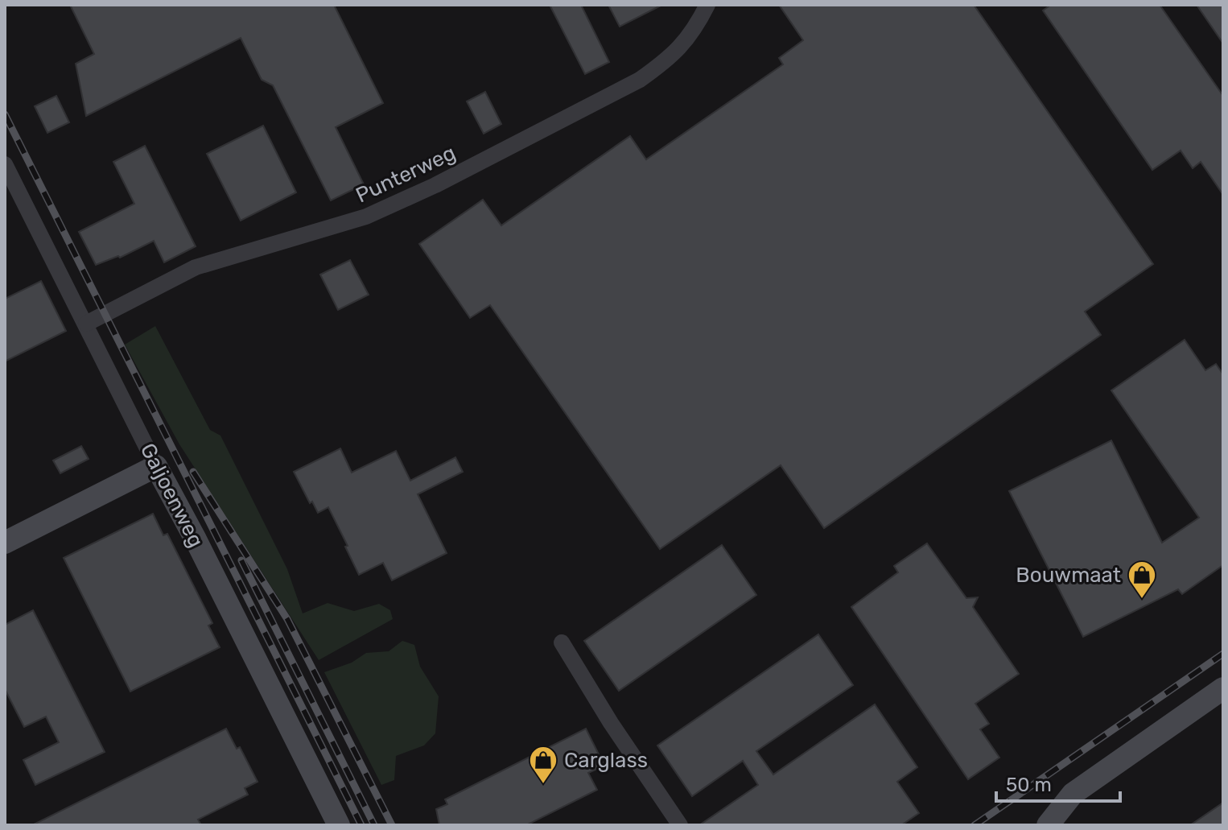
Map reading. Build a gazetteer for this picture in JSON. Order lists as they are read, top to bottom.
{
  "streets": {
    "street": ["Punterweg", "Galjoenweg"]
  },
  "crossings": [
    ["Punterweg", "Galjoenweg"]
  ],
  "places": {
    "shop": ["Bouwmaat", "Carglass"]
  },
  "scale_bar": "50 m"
}
